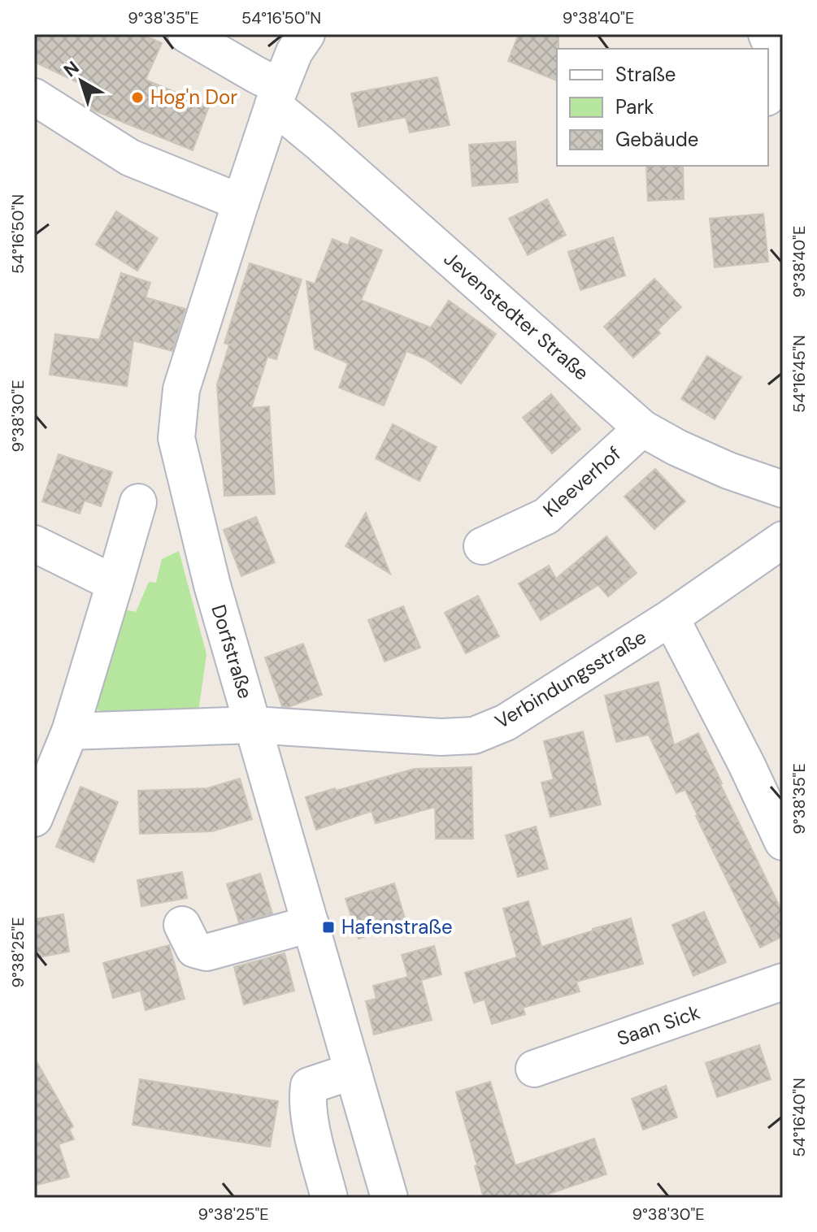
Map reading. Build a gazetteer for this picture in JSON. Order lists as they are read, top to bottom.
{
  "streets": {
    "street": [
      "Jevenstedter Straße",
      "Kleeverhof",
      "Dorfstraße",
      "Verbindungsstraße",
      "Saan Sick"
    ]
  },
  "crossings": [
    ["Jevenstedter Straße", "Kleeverhof"],
    ["Jevenstedter Straße", "Dorfstraße"],
    ["Dorfstraße", "Verbindungsstraße"]
  ],
  "places": {
    "other": ["Hog'n Dor"],
    "transit": ["Hafenstraße"]
  },
  "legend": ["Straße", "Park", "Gebäude"],
  "north": "top left",
  "coordinates": [
    "9°38'35\"E",
    "54°16'50\"N",
    "9°38'40\"E",
    "54°16'45\"N",
    "9°38'30\"E",
    "9°38'25\"E",
    "54°16'40\"N"
  ]
}
